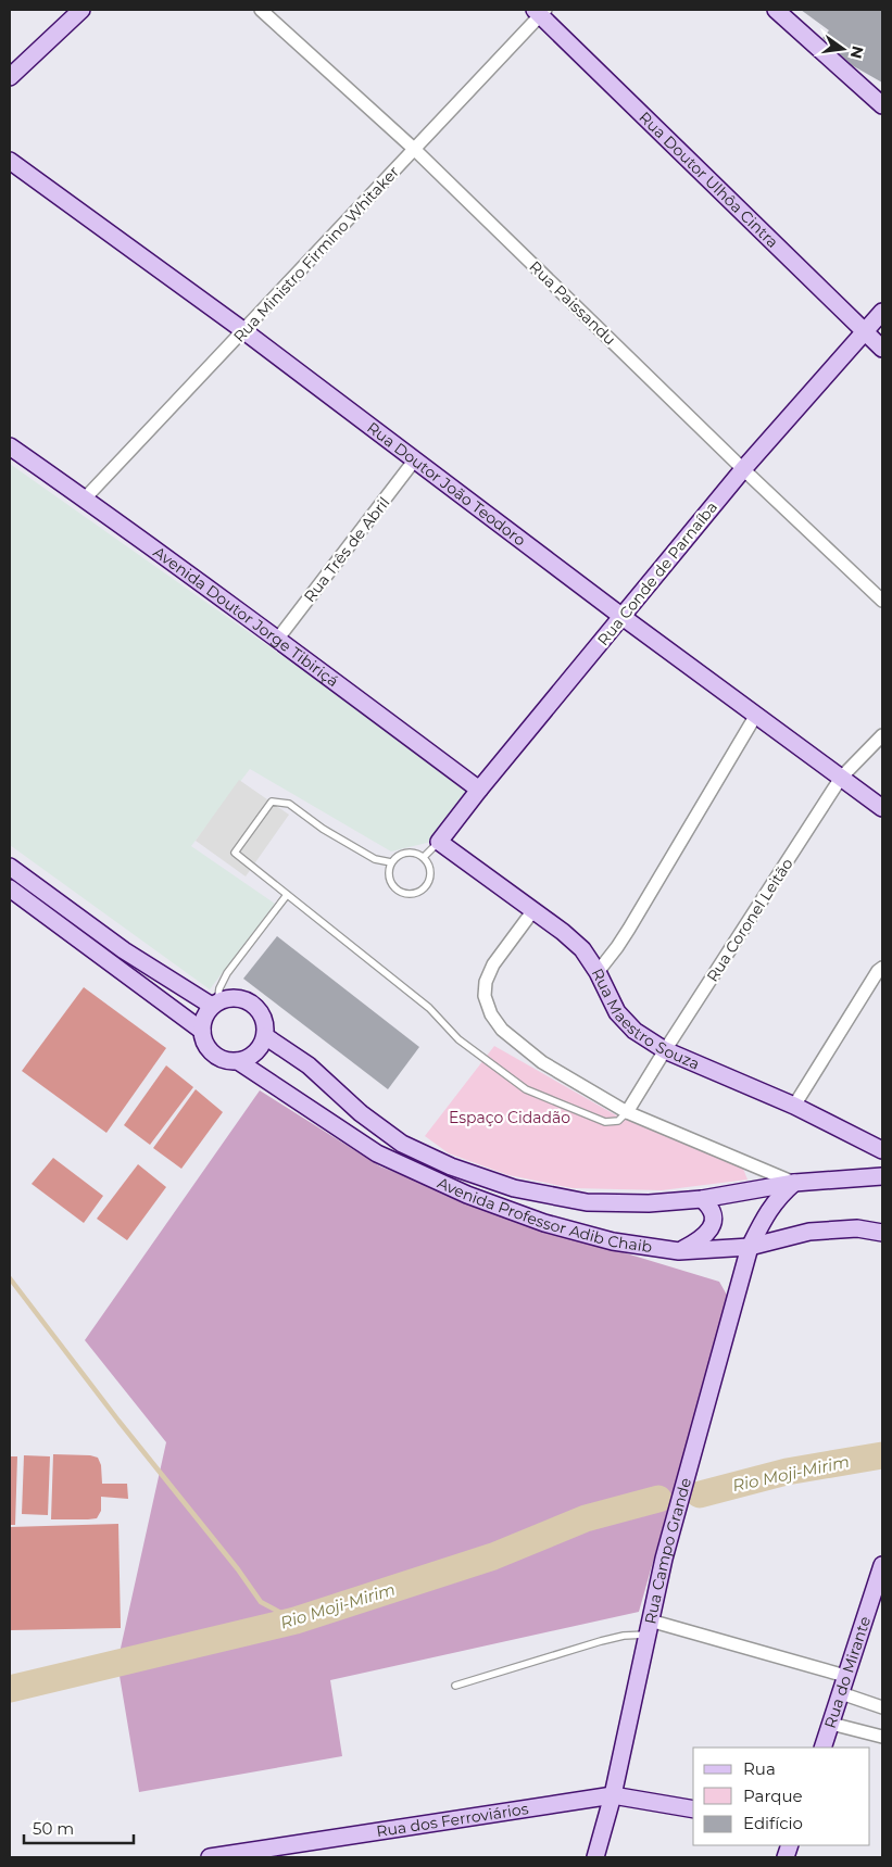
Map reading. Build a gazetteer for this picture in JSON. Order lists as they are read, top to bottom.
{
  "streets": {
    "street": [
      "Rua Doutor Ulhôa Cintra",
      "Rua Ministro Firmino Whitaker",
      "Rua Paissandu",
      "Rua Doutor João Teodoro",
      "Rua Três de Abril",
      "Rua Conde de Parnaíba",
      "Avenida Doutor Jorge Tibiriçá",
      "Rua Coronel Leitão",
      "Rua Maestro Souza",
      "Avenida Professor Adib Chaib",
      "Rua Campo Grande",
      "Rua do Mirante",
      "Rua dos Ferroviários"
    ]
  },
  "crossings": [
    ["Rua Doutor Ulhôa Cintra", "Rua Ministro Firmino Whitaker"],
    ["Rua Doutor Ulhôa Cintra", "Rua Conde de Parnaíba"],
    ["Rua Ministro Firmino Whitaker", "Rua Paissandu"],
    ["Rua Ministro Firmino Whitaker", "Rua Doutor João Teodoro"],
    ["Rua Ministro Firmino Whitaker", "Avenida Doutor Jorge Tibiriçá"],
    ["Rua Paissandu", "Rua Conde de Parnaíba"],
    ["Rua Doutor João Teodoro", "Rua Três de Abril"],
    ["Rua Doutor João Teodoro", "Rua Conde de Parnaíba"],
    ["Rua Doutor João Teodoro", "Rua Coronel Leitão"],
    ["Rua Três de Abril", "Avenida Doutor Jorge Tibiriçá"],
    ["Rua Conde de Parnaíba", "Avenida Doutor Jorge Tibiriçá"],
    ["Rua Conde de Parnaíba", "Rua Maestro Souza"],
    ["Rua Coronel Leitão", "Rua Maestro Souza"],
    ["Avenida Professor Adib Chaib", "Rua Campo Grande"],
    ["Rua Campo Grande", "Rua dos Ferroviários"]
  ],
  "water": ["Rio Moji-Mirim"],
  "parks": ["Espaço Cidadão"],
  "legend": ["Rua", "Parque", "Edifício"],
  "scale_bar": "50 m",
  "north": "right"
}
